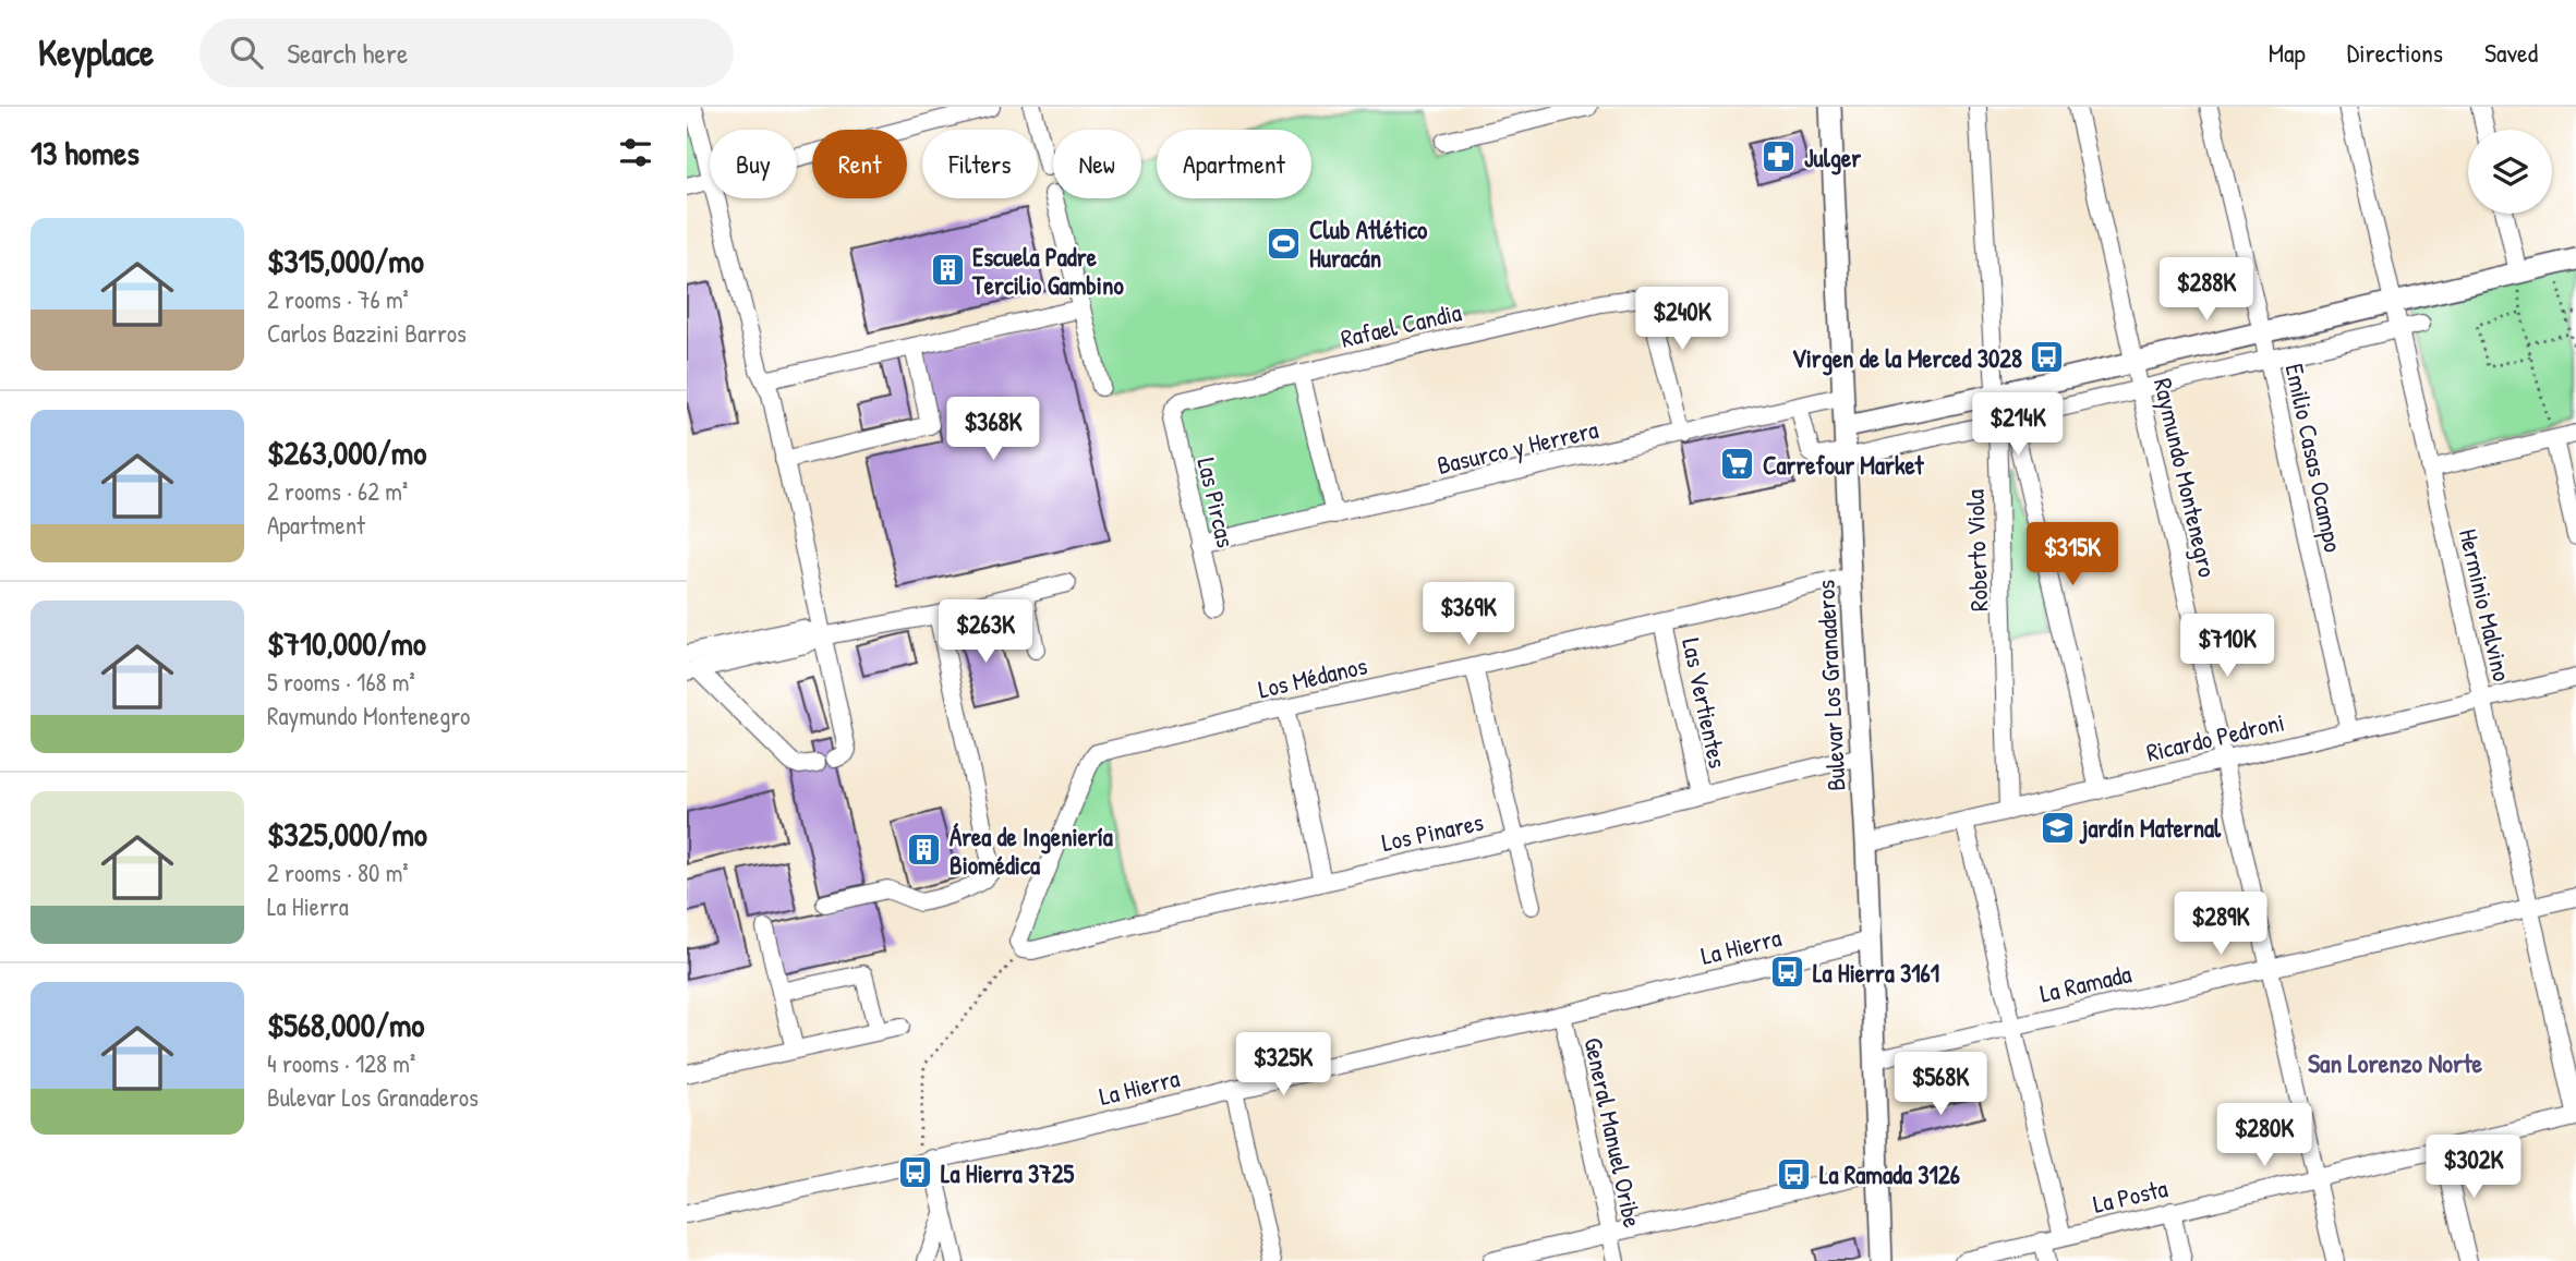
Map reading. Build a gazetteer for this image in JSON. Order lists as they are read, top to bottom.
{
  "streets": {
    "main road": ["Bulevar Los Granaderos"],
    "street": [
      "Rafael Candia",
      "Basurco y Herrera",
      "Emilio Casas Ocampo",
      "Raymundo Montenegro",
      "Las Pircas",
      "Roberto Viola",
      "Herminio Malvino",
      "Los Médanos",
      "Las Vertientes",
      "Ricardo Pedroni",
      "Los Pinares",
      "La Hierra",
      "La Ramada",
      "General Manuel Oribe",
      "La Posta"
    ]
  },
  "crossings": [
    ["Rafael Candia", "Basurco y Herrera"],
    ["Rafael Candia", "Las Pircas"],
    ["Basurco y Herrera", "Las Pircas"],
    ["Basurco y Herrera", "Bulevar Los Granaderos"],
    ["Emilio Casas Ocampo", "Ricardo Pedroni"],
    ["Raymundo Montenegro", "Ricardo Pedroni"],
    ["Raymundo Montenegro", "La Ramada"],
    ["Raymundo Montenegro", "La Posta"],
    ["Roberto Viola", "Ricardo Pedroni"],
    ["Herminio Malvino", "Ricardo Pedroni"],
    ["Herminio Malvino", "La Ramada"],
    ["Herminio Malvino", "La Posta"],
    ["Los Médanos", "Bulevar Los Granaderos"],
    ["Los Médanos", "Las Vertientes"],
    ["Los Médanos", "Los Pinares"],
    ["Bulevar Los Granaderos", "Ricardo Pedroni"],
    ["Bulevar Los Granaderos", "Los Pinares"],
    ["Bulevar Los Granaderos", "La Hierra"],
    ["Bulevar Los Granaderos", "La Ramada"],
    ["Las Vertientes", "Los Pinares"],
    ["La Hierra", "General Manuel Oribe"]
  ],
  "districts": ["San Lorenzo Norte"],
  "places": {
    "pharmacy": ["Julger"],
    "sports": ["Club Atlético Huracán"],
    "building": ["Escuela Padre Tercilio Gambino", "Área de Ingeniería Biomédica"],
    "bus stop": [
      "Virgen de la Merced 3028",
      "La Hierra 3161",
      "La Hierra 3725",
      "La Ramada 3126"
    ],
    "supermarket": ["Carrefour Market"],
    "school or university": ["jardín Maternal"]
  },
  "page": {
    "header": "Keyplace",
    "search": "Search here",
    "nav": ["Map", "Directions", "Saved"],
    "heading": "13 homes",
    "chip": [
      "Buy",
      "Rent",
      "Filters",
      "New",
      "Apartment"
    ],
    "list": [
      {
        "name": "$315,000/mo",
        "note": "2 rooms · 76 m² · Carlos Bazzini Barros"
      },
      {
        "name": "$263,000/mo",
        "note": "2 rooms · 62 m² · Apartment"
      },
      {
        "name": "$710,000/mo",
        "note": "5 rooms · 168 m² · Raymundo Montenegro"
      },
      {
        "name": "$325,000/mo",
        "note": "2 rooms · 80 m² · La Hierra"
      },
      {
        "name": "$568,000/mo",
        "note": "4 rooms · 128 m² · Bulevar Los Granaderos"
      }
    ],
    "price": [
      "$288K",
      "$240K",
      "$214K",
      "$368K",
      "$315K",
      "$369K",
      "$263K",
      "$710K",
      "$289K",
      "$325K",
      "$568K",
      "$280K",
      "$302K"
    ]
  }
}
